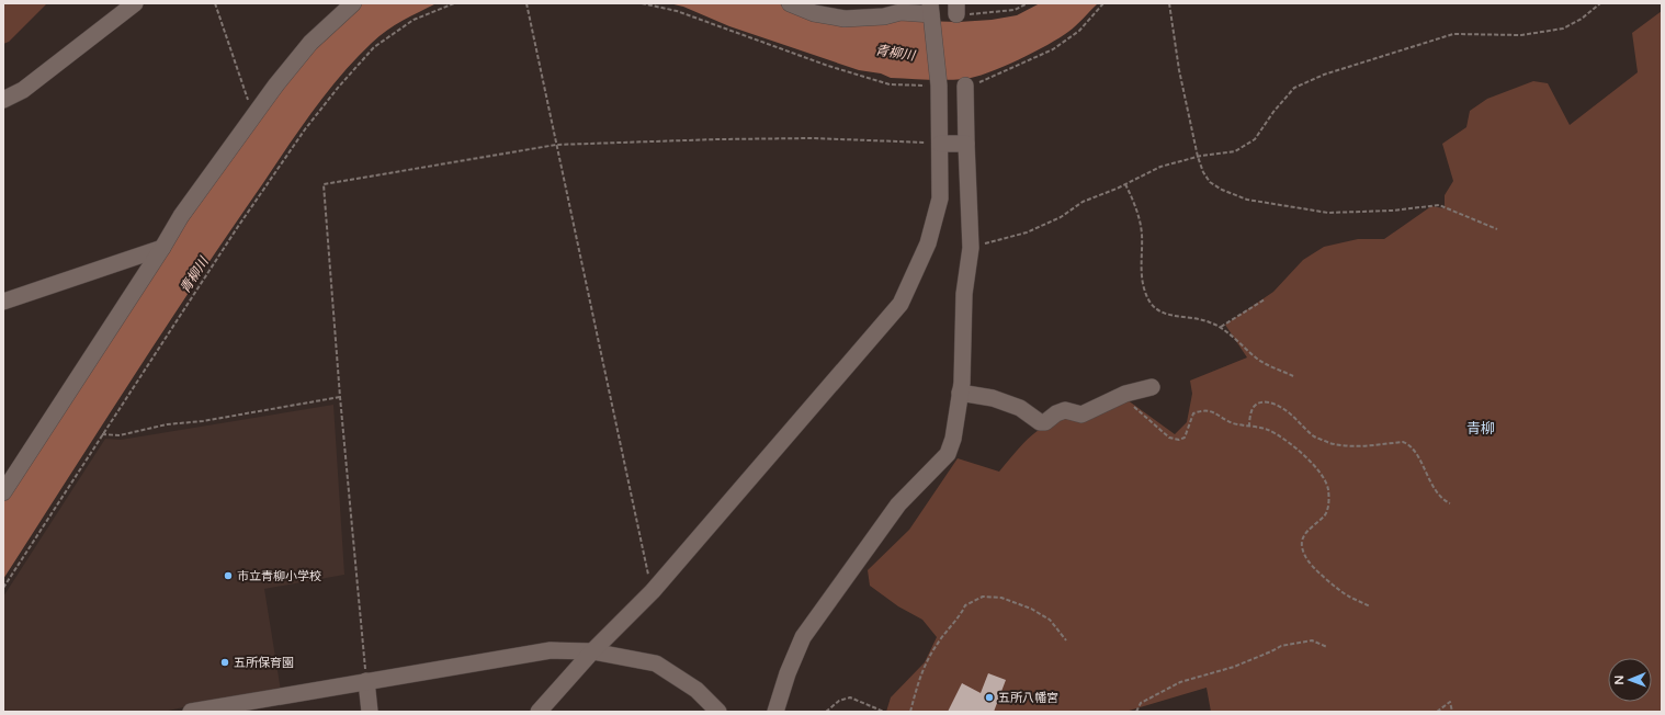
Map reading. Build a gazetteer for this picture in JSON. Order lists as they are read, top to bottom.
{
  "districts": ["青柳"],
  "water": ["青柳川"],
  "places": ["市立青柳小学校", "五所保育園", "五所八幡宮"],
  "north": "left"
}
